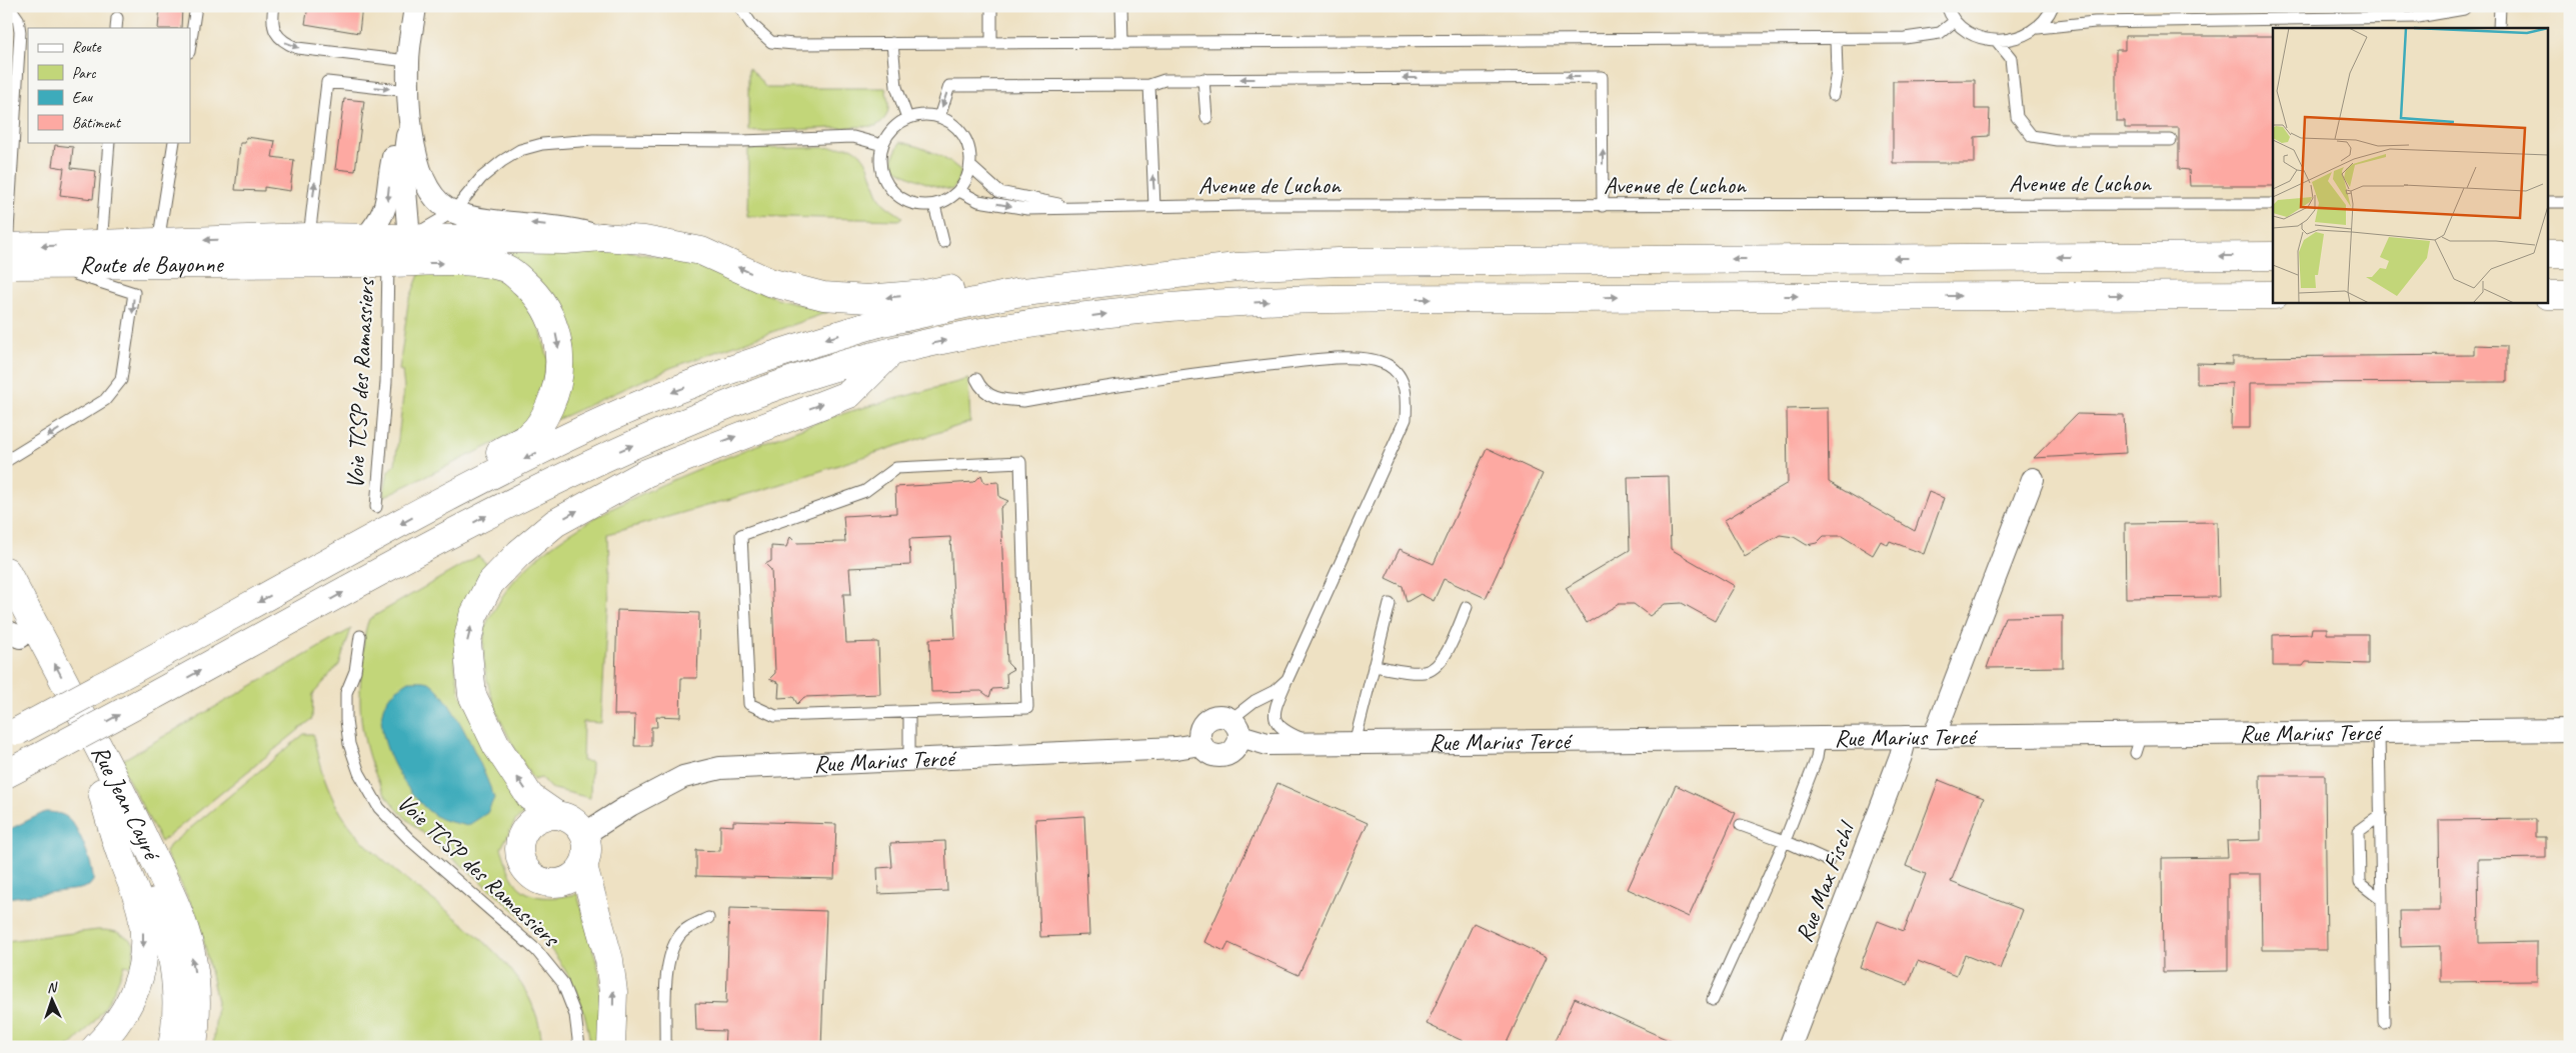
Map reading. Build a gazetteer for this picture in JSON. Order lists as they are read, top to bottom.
{
  "streets": {
    "main road": ["Route de Bayonne", "Rue Jean Cayré"],
    "street": ["Rue Marius Tercé", "Rue Max Fischl"],
    "lane": ["Avenue de Luchon", "Voie TCSP des Ramassiers"]
  },
  "crossings": [
    ["Route de Bayonne", "Voie TCSP des Ramassiers"],
    ["Rue Marius Tercé", "Rue Max Fischl"]
  ],
  "legend": [
    "Route",
    "Parc",
    "Eau",
    "Bâtiment"
  ],
  "north": "top"
}
